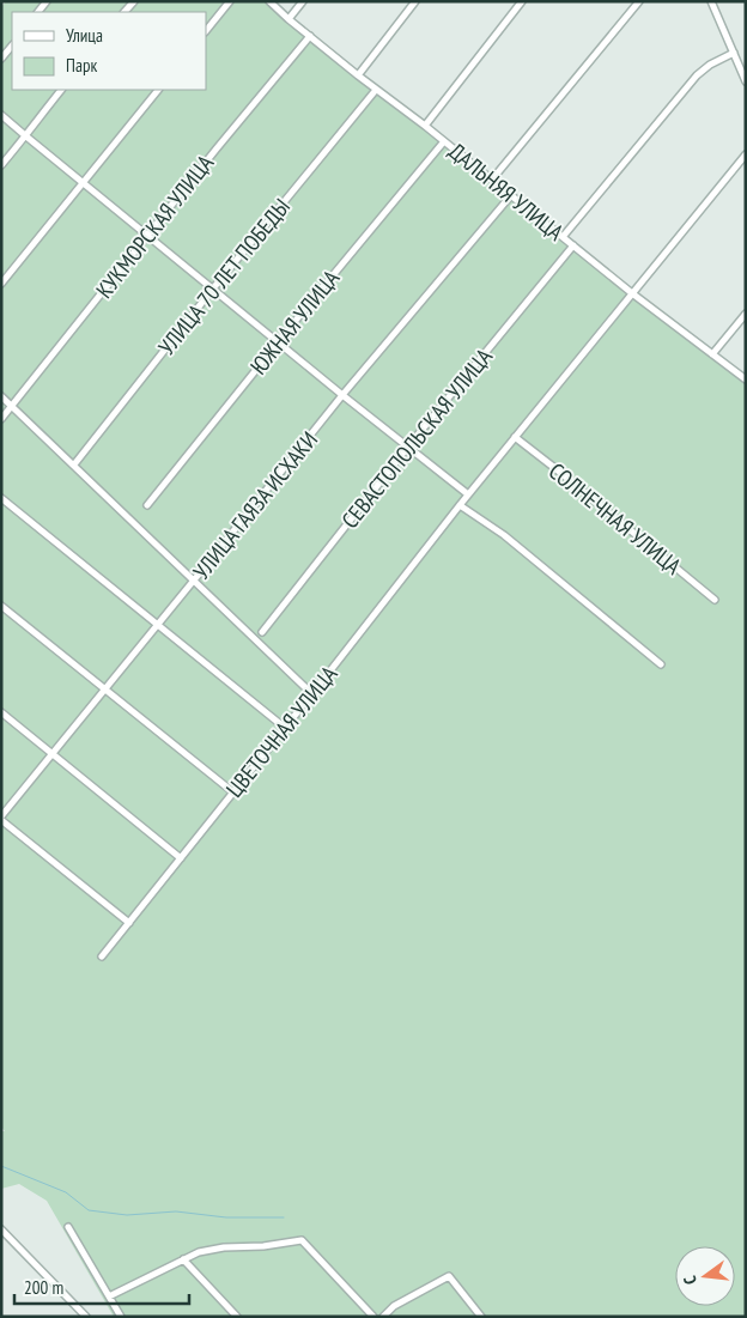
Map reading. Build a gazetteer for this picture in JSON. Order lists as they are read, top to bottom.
{
  "streets": {
    "street": [
      "ДАЛЬНЯЯ УЛИЦА",
      "КУКМОРСКАЯ УЛИЦА",
      "УЛИЦА 70 ЛЕТ ПОБЕДЫ",
      "ЮЖНАЯ УЛИЦА",
      "СЕВАСТОПОЛЬСКАЯ УЛИЦА",
      "УЛИЦА ГАЯЗА ИСХАКИ",
      "СОЛНЕЧНАЯ УЛИЦА",
      "ЦВЕТОЧНАЯ УЛИЦА"
    ]
  },
  "crossings": [
    ["ДАЛЬНЯЯ УЛИЦА", "КУКМОРСКАЯ УЛИЦА"],
    ["ДАЛЬНЯЯ УЛИЦА", "УЛИЦА 70 ЛЕТ ПОБЕДЫ"],
    ["ДАЛЬНЯЯ УЛИЦА", "ЮЖНАЯ УЛИЦА"],
    ["ДАЛЬНЯЯ УЛИЦА", "СЕВАСТОПОЛЬСКАЯ УЛИЦА"],
    ["ДАЛЬНЯЯ УЛИЦА", "УЛИЦА ГАЯЗА ИСХАКИ"],
    ["ДАЛЬНЯЯ УЛИЦА", "ЦВЕТОЧНАЯ УЛИЦА"],
    ["СОЛНЕЧНАЯ УЛИЦА", "ЦВЕТОЧНАЯ УЛИЦА"]
  ],
  "legend": ["Улица", "Парк"],
  "scale_bar": "200 m",
  "north": "left"
}
